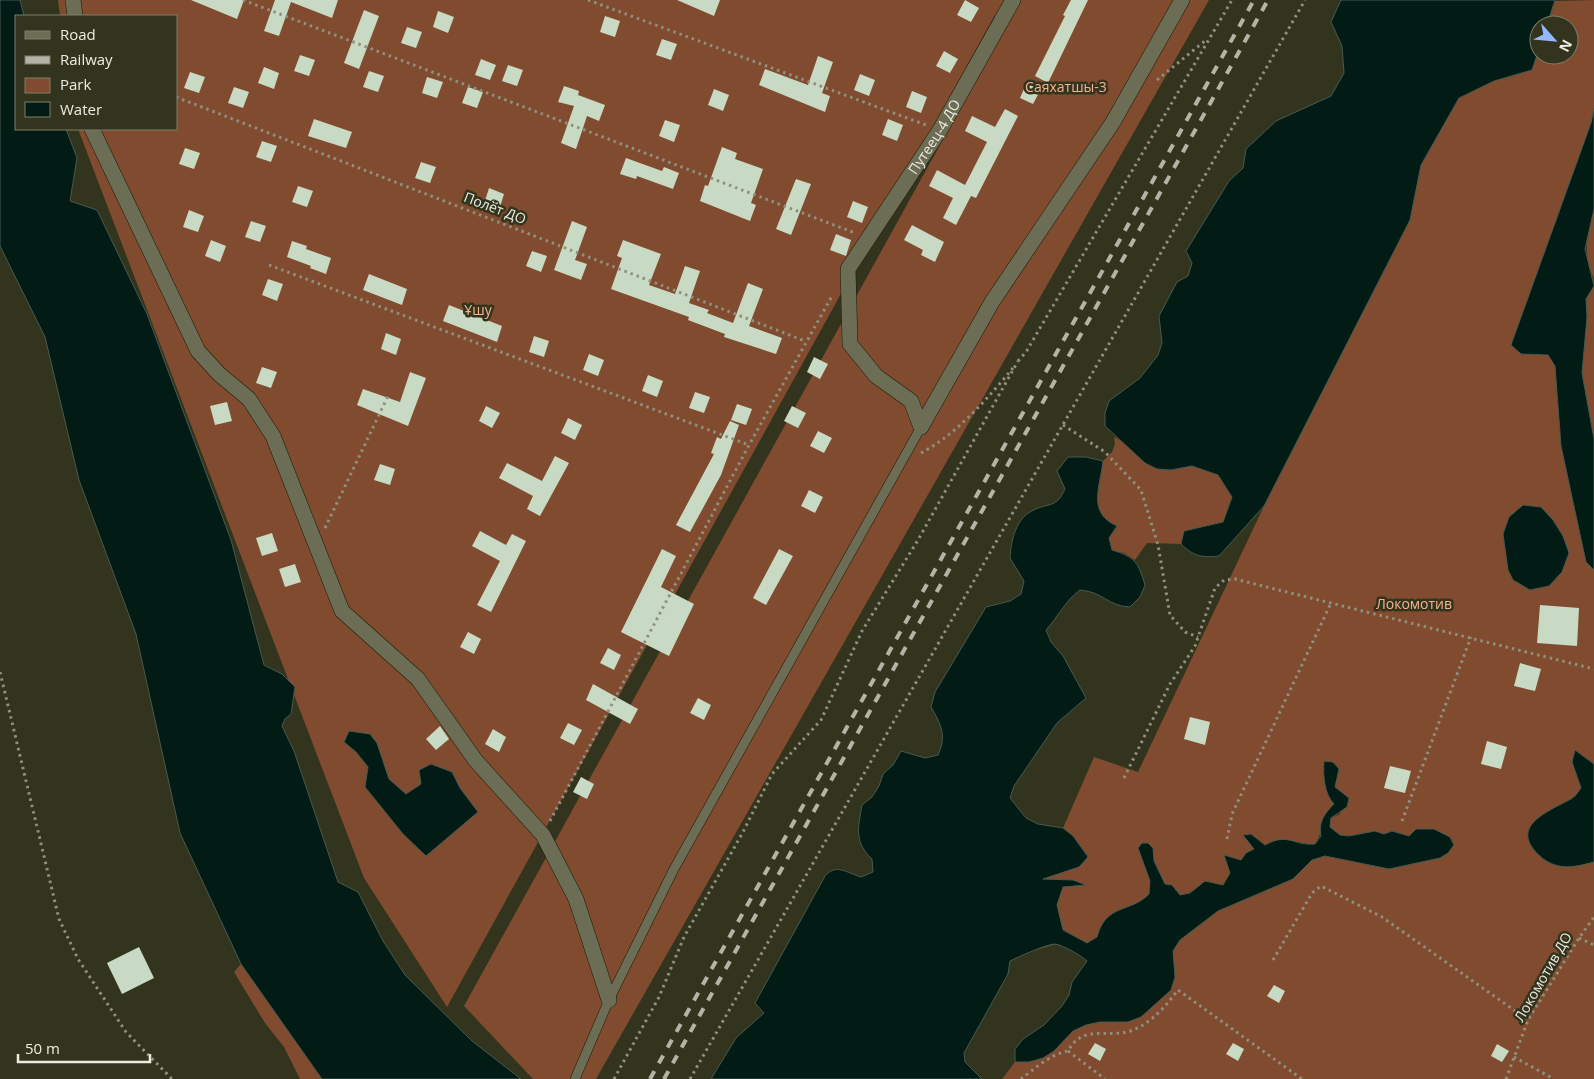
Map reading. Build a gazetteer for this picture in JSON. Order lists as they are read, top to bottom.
{
  "streets": {
    "street": ["Путеец-4 ДО"],
    "path": ["Полёт ДО", "Локомотив ДО"]
  },
  "parks": ["Саяхатшы-3", "Ұшу", "Локомотив"],
  "legend": [
    "Road",
    "Railway",
    "Park",
    "Water"
  ],
  "scale_bar": "50 m",
  "north": "bottom right"
}
